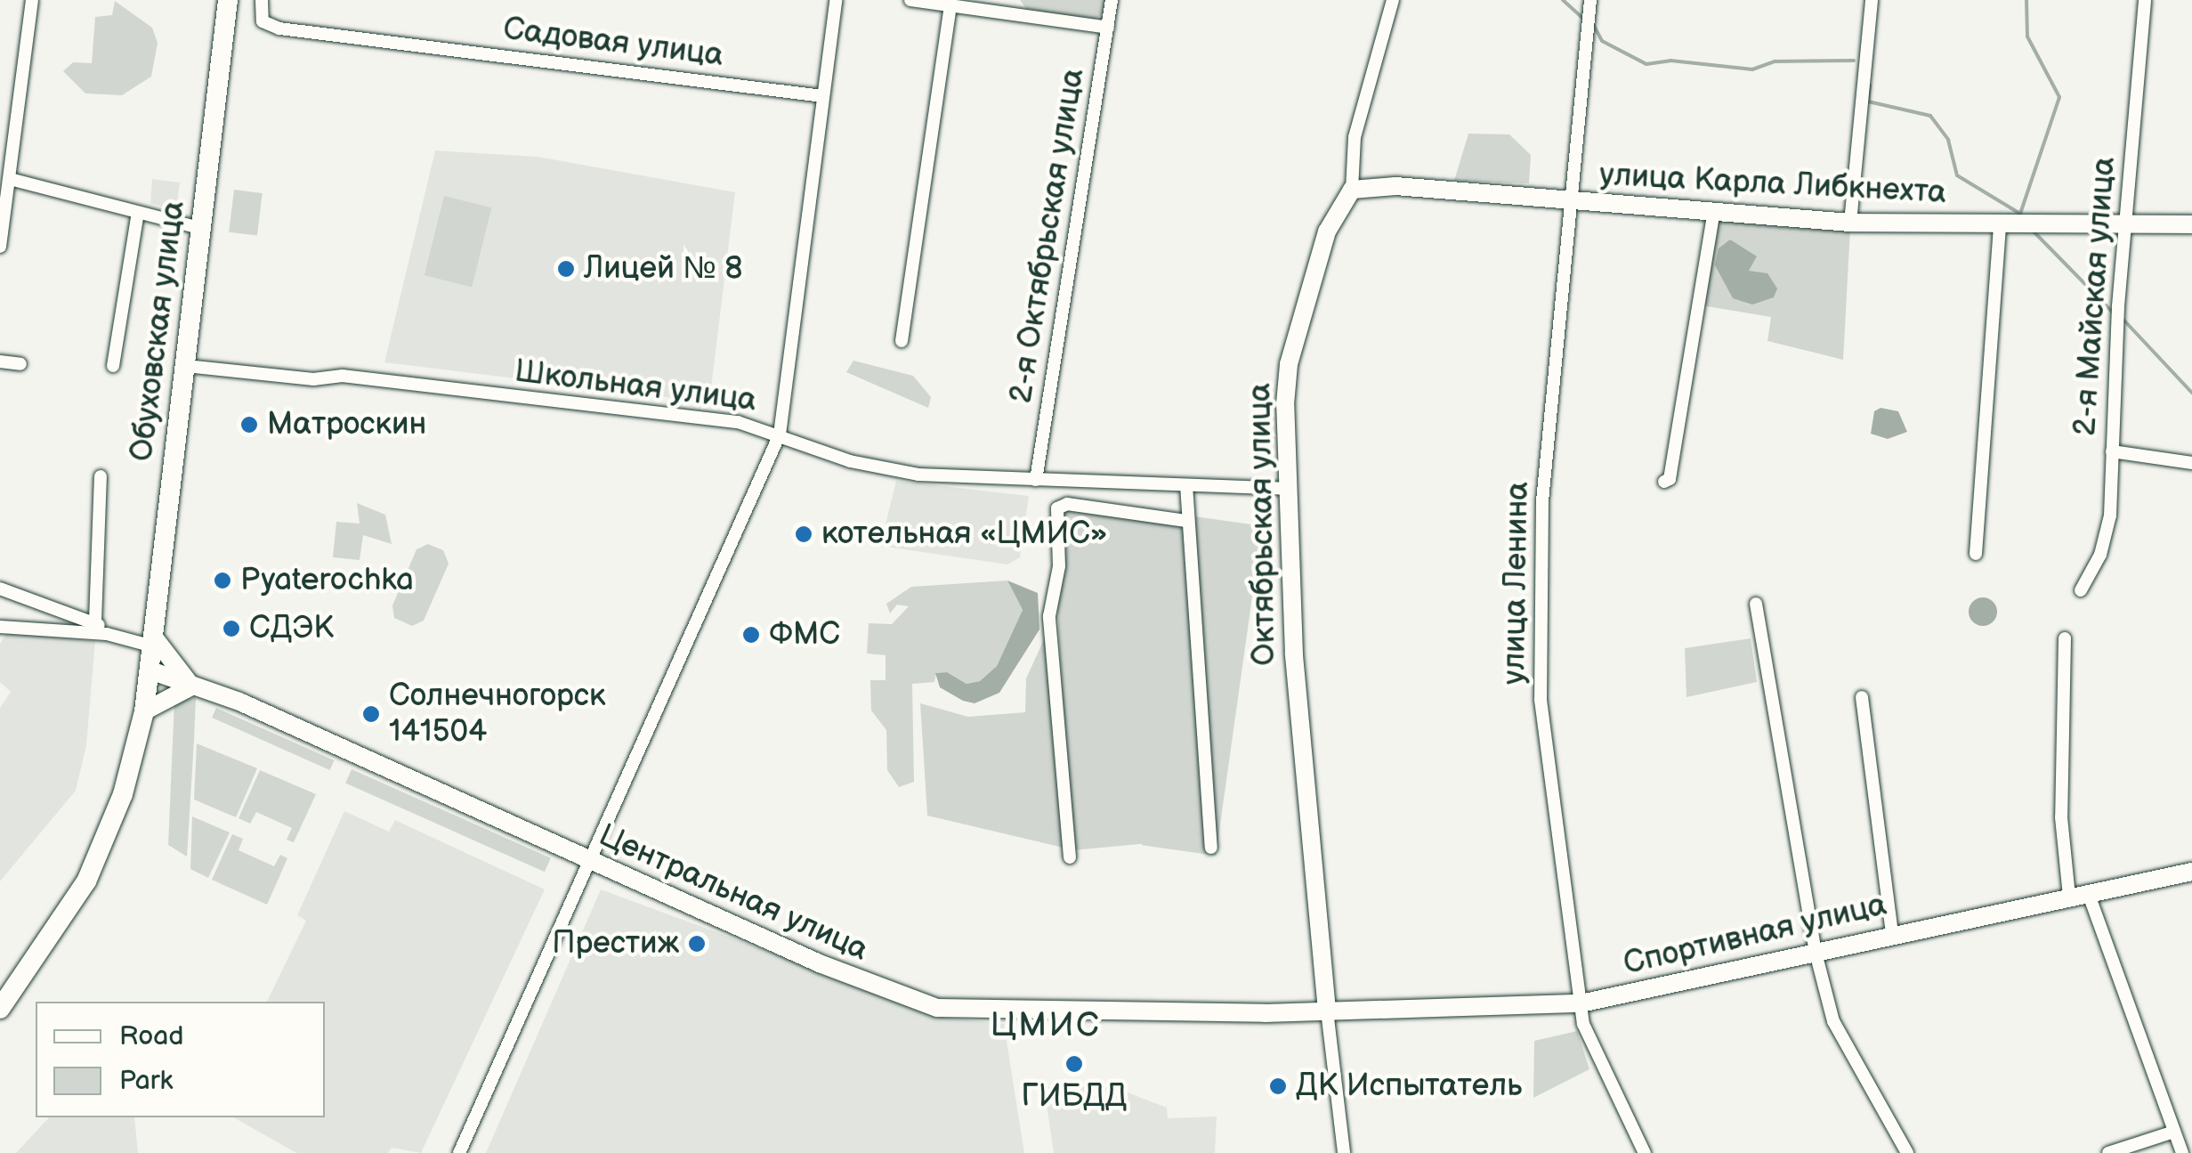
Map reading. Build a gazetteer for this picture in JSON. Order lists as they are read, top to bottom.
{
  "streets": {
    "main road": ["Обуховская улица"],
    "street": [
      "Садовая улица",
      "улица Карла Либкнехта",
      "2-я Октябрьская улица",
      "2-я Майская улица",
      "Школьная улица",
      "Октябрьская улица",
      "улица Ленина",
      "Центральная улица",
      "Спортивная улица"
    ]
  },
  "crossings": [
    ["улица Карла Либкнехта", "2-я Майская улица"],
    ["улица Карла Либкнехта", "Октябрьская улица"],
    ["улица Карла Либкнехта", "улица Ленина"],
    ["2-я Октябрьская улица", "Школьная улица"],
    ["Обуховская улица", "Школьная улица"],
    ["Обуховская улица", "Центральная улица"],
    ["Школьная улица", "Октябрьская улица"],
    ["Октябрьская улица", "Центральная улица"],
    ["Октябрьская улица", "Спортивная улица"],
    ["улица Ленина", "Спортивная улица"],
    ["Центральная улица", "Спортивная улица"]
  ],
  "districts": ["ЦМИС"],
  "places": [
    "Лицей № 8",
    "Матроскин",
    "котельная «ЦМИС»",
    "Pyaterochka",
    "СДЭК",
    "ФМС",
    "Солнечногорск 141504",
    "Престиж",
    "ГИБДД",
    "ДК Испытатель"
  ],
  "legend": ["Road", "Park"]
}
